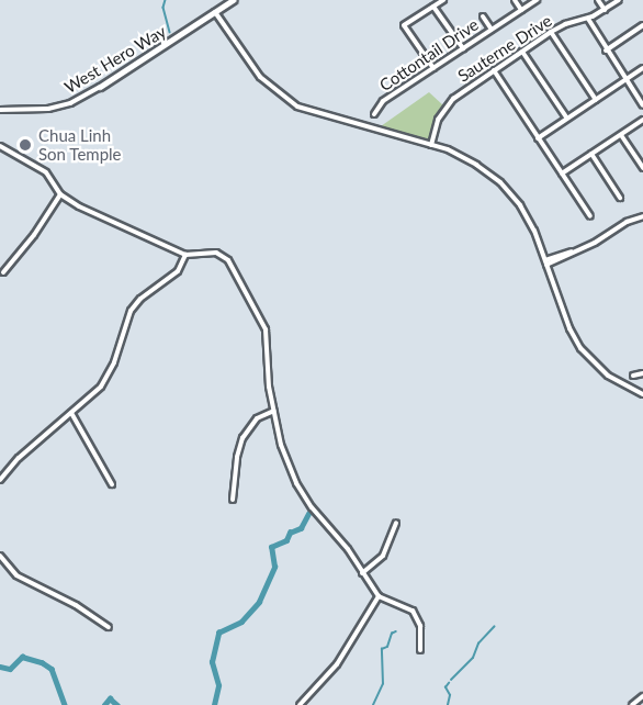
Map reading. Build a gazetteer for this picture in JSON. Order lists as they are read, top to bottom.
{
  "streets": {
    "main road": ["West Hero Way"],
    "street": ["Sauterne Drive", "Cottontail Drive"]
  },
  "places": ["Chua Linh Son Temple"]
}
